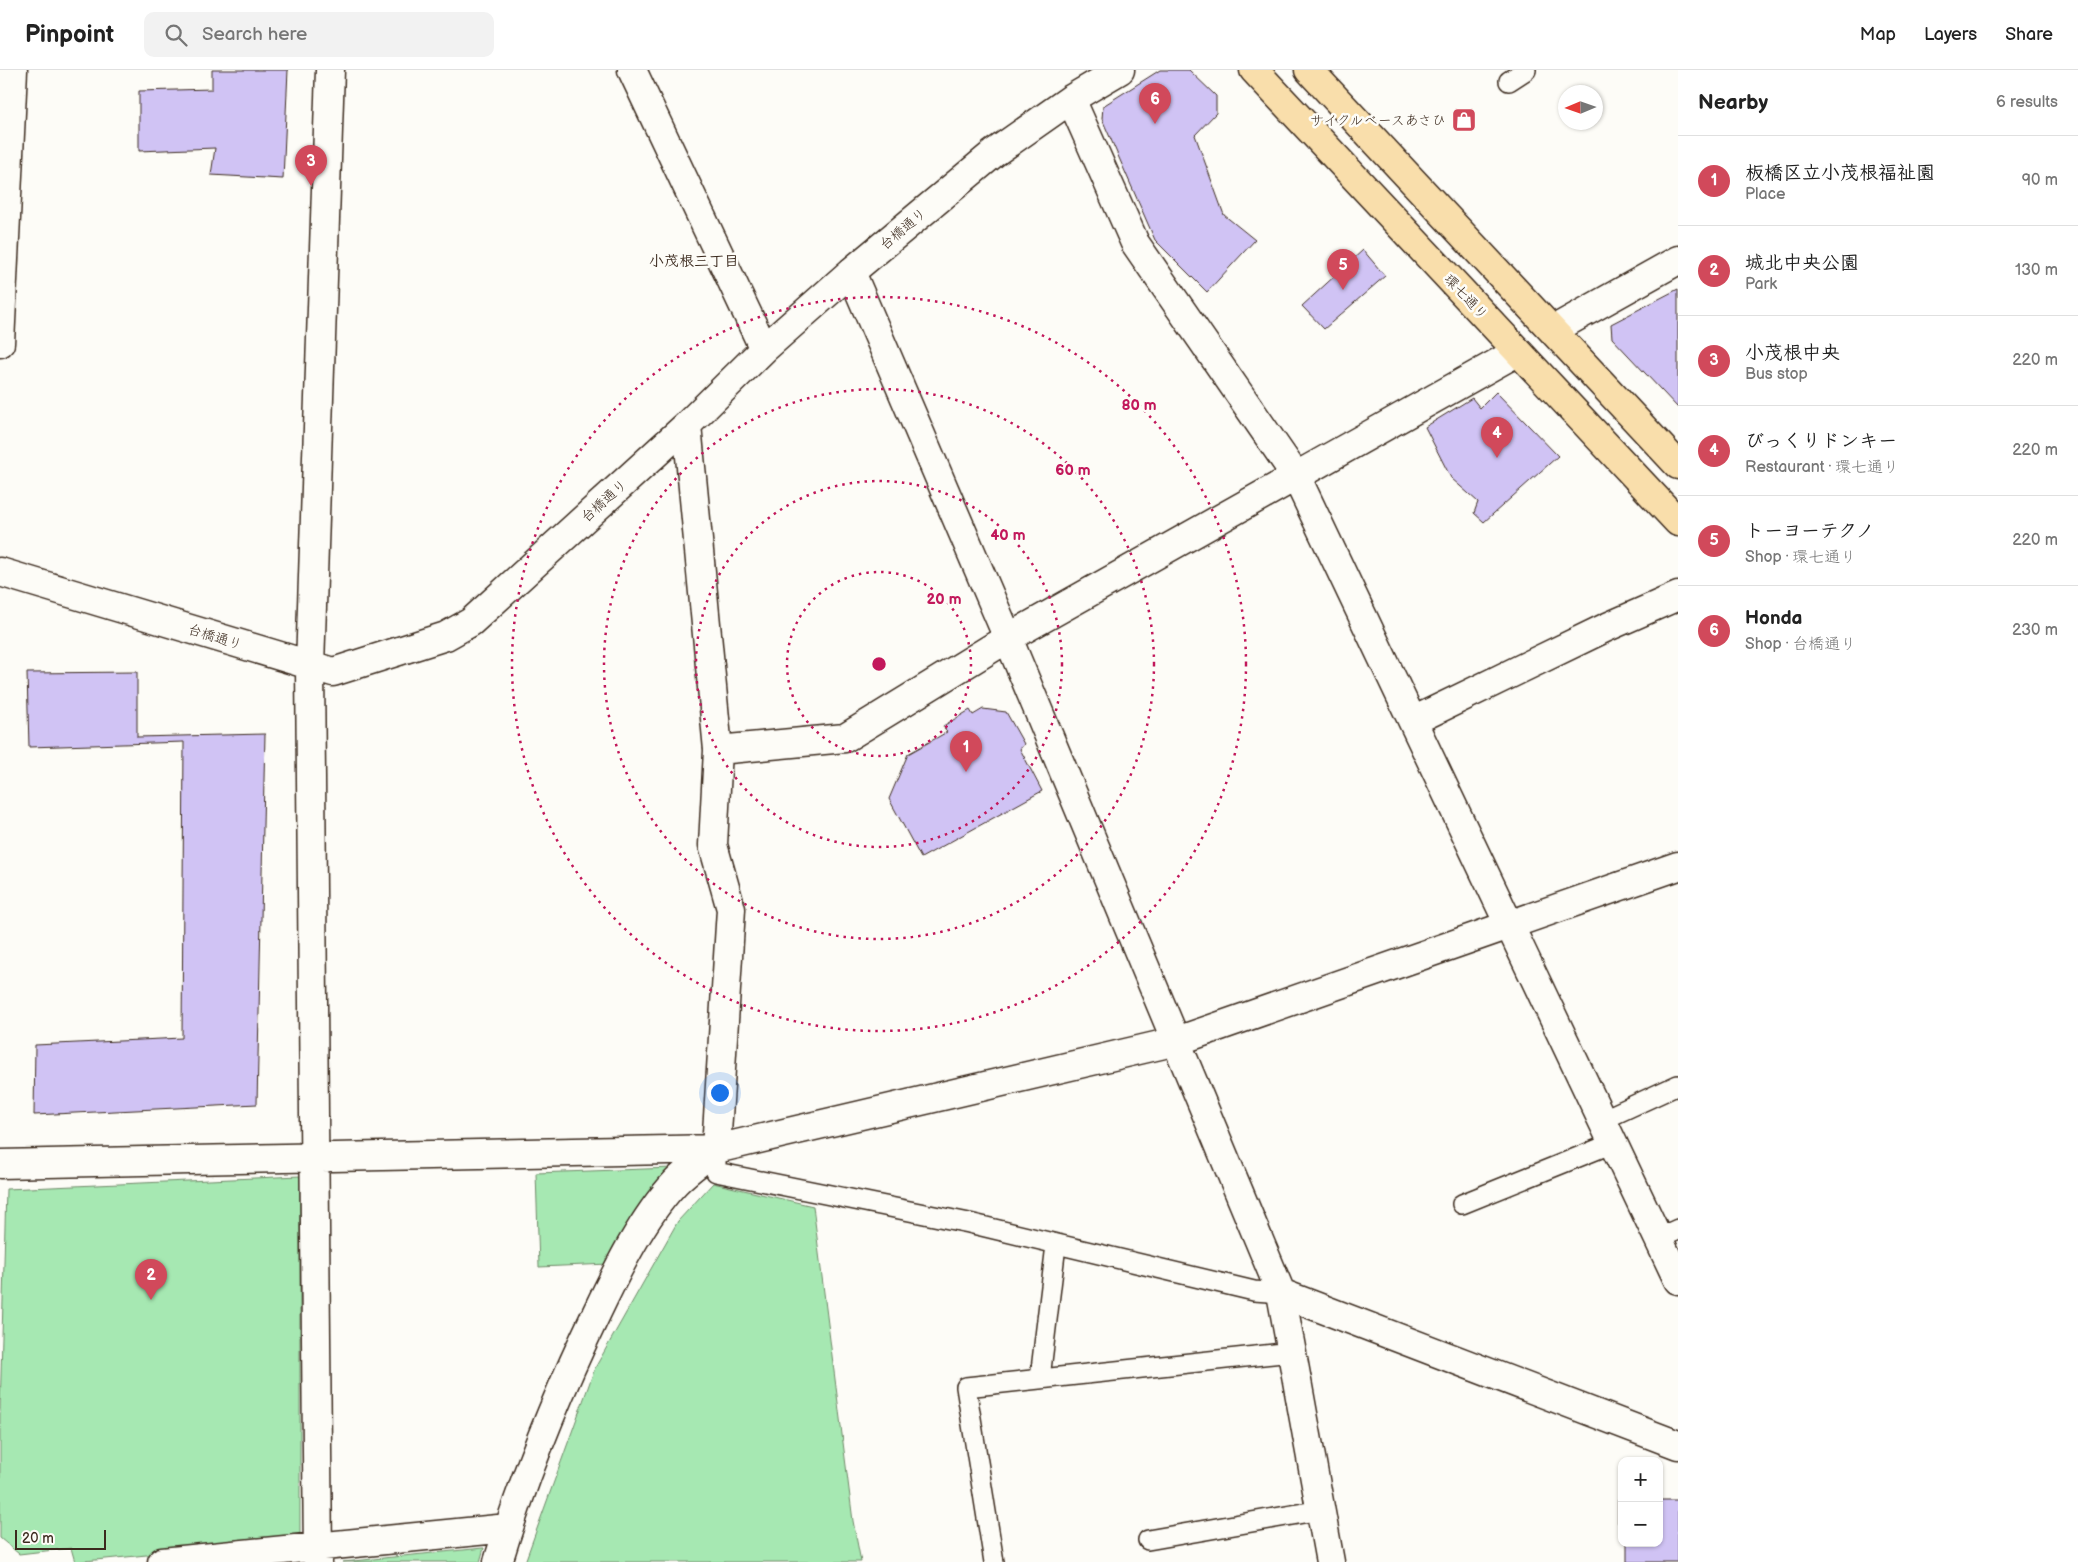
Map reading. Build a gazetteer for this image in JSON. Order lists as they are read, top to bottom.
{
  "streets": {
    "main road": ["環七通り"],
    "street": ["台橋通り"]
  },
  "districts": ["小茂根三丁目"],
  "places": {
    "shop": ["サイクルベースあさひ"]
  },
  "scale_bar": "20 m",
  "north": "left",
  "page": {
    "header": "Pinpoint",
    "search": "Search here",
    "nav": ["Map", "Layers", "Share"],
    "heading": ["Nearby", "6 results"],
    "pins": [
      "6",
      "3",
      "5",
      "4",
      "1",
      "2"
    ],
    "list": [
      {
        "mark": "1",
        "name": "板橋区立小茂根福祉園",
        "note": "Place",
        "value": "90 m"
      },
      {
        "mark": "2",
        "name": "城北中央公園",
        "note": "Park",
        "value": "130 m"
      },
      {
        "mark": "3",
        "name": "小茂根中央",
        "note": "Bus stop",
        "value": "220 m"
      },
      {
        "mark": "4",
        "name": "びっくりドンキー",
        "note": "Restaurant · 環七通り",
        "value": "220 m"
      },
      {
        "mark": "5",
        "name": "トーヨーテクノ",
        "note": "Shop · 環七通り",
        "value": "220 m"
      },
      {
        "mark": "6",
        "name": "Honda",
        "note": "Shop · 台橋通り",
        "value": "230 m"
      }
    ],
    "map_buttons": ["+", "−"],
    "scale": "20 m"
  },
  "rings": [
    "80 m",
    "60 m",
    "40 m",
    "20 m"
  ]
}
